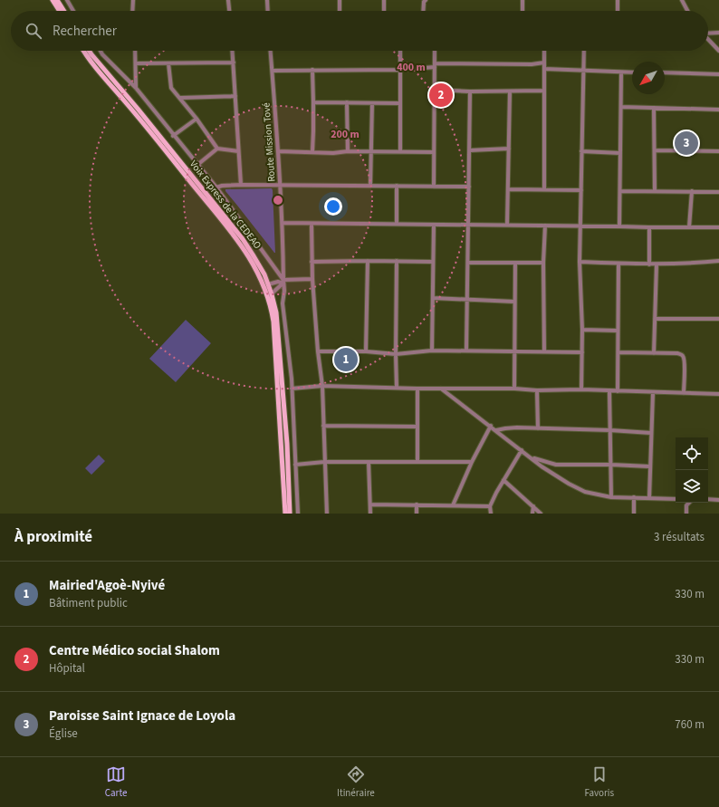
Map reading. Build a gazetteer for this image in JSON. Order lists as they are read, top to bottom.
{
  "streets": {
    "main road": ["Voix Express de la CEDEAO"],
    "street": ["Route Mission Tové"]
  },
  "north": "bottom left",
  "page": {
    "search": "Rechercher",
    "pins": ["2", "3", "1"],
    "heading": ["À proximité", "3 résultats"],
    "list": [
      {
        "mark": "1",
        "name": "Mairied'Agoè-Nyivé",
        "note": "Bâtiment public",
        "value": "330 m"
      },
      {
        "mark": "2",
        "name": "Centre Médico social Shalom",
        "note": "Hôpital",
        "value": "330 m"
      },
      {
        "mark": "3",
        "name": "Paroisse Saint Ignace de Loyola",
        "note": "Église",
        "value": "760 m"
      }
    ],
    "nav": ["Carte", "Itinéraire", "Favoris"]
  },
  "rings": ["400 m", "200 m"]
}
